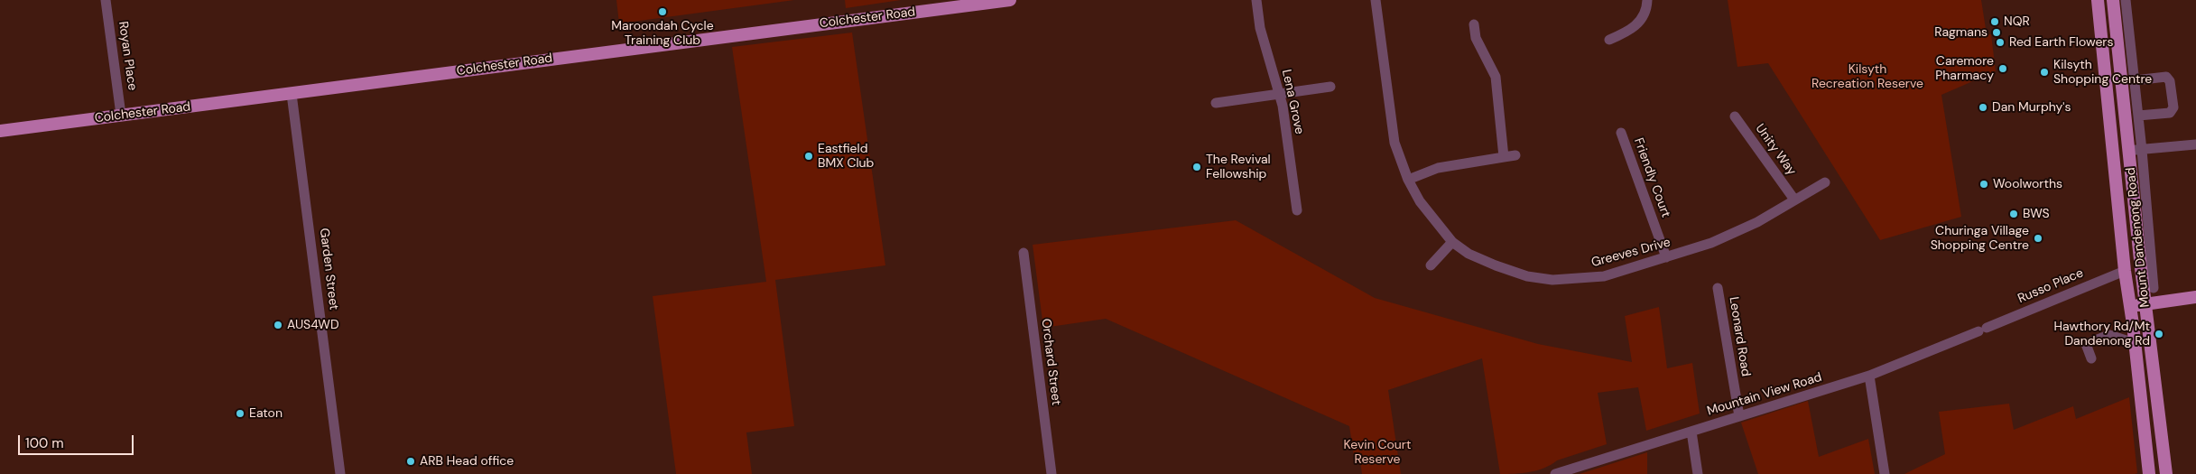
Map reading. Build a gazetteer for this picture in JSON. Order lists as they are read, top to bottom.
{
  "streets": {
    "main road": ["Colchester Road", "Mount Dandenong Road"],
    "street": [
      "Royan Place",
      "Lena Grove",
      "Unity Way",
      "Friendly Court",
      "Greeves Drive",
      "Garden Street",
      "Russo Place",
      "Leonard Road",
      "Orchard Street",
      "Mountain View Road"
    ]
  },
  "crossings": [
    ["Colchester Road", "Royan Place"],
    ["Colchester Road", "Garden Street"],
    ["Unity Way", "Greeves Drive"],
    ["Friendly Court", "Greeves Drive"],
    ["Mount Dandenong Road", "Russo Place"],
    ["Russo Place", "Mountain View Road"],
    ["Leonard Road", "Mountain View Road"]
  ],
  "parks": ["Kilsyth Recreation Reserve", "Kevin Court Reserve"],
  "places": [
    "Maroondah Cycle Training Club",
    "NQR",
    "Ragmans",
    "Red Earth Flowers",
    "Caremore Pharmacy",
    "Kilsyth Shopping Centre",
    "Dan Murphy's",
    "Eastfield BMX Club",
    "The Revival Fellowship",
    "Woolworths",
    "BWS",
    "Churinga Village Shopping Centre",
    "AUS4WD",
    "Hawthory Rd/Mt Dandenong Rd",
    "Eaton",
    "ARB Head office"
  ],
  "scale_bar": "100 m"
}
